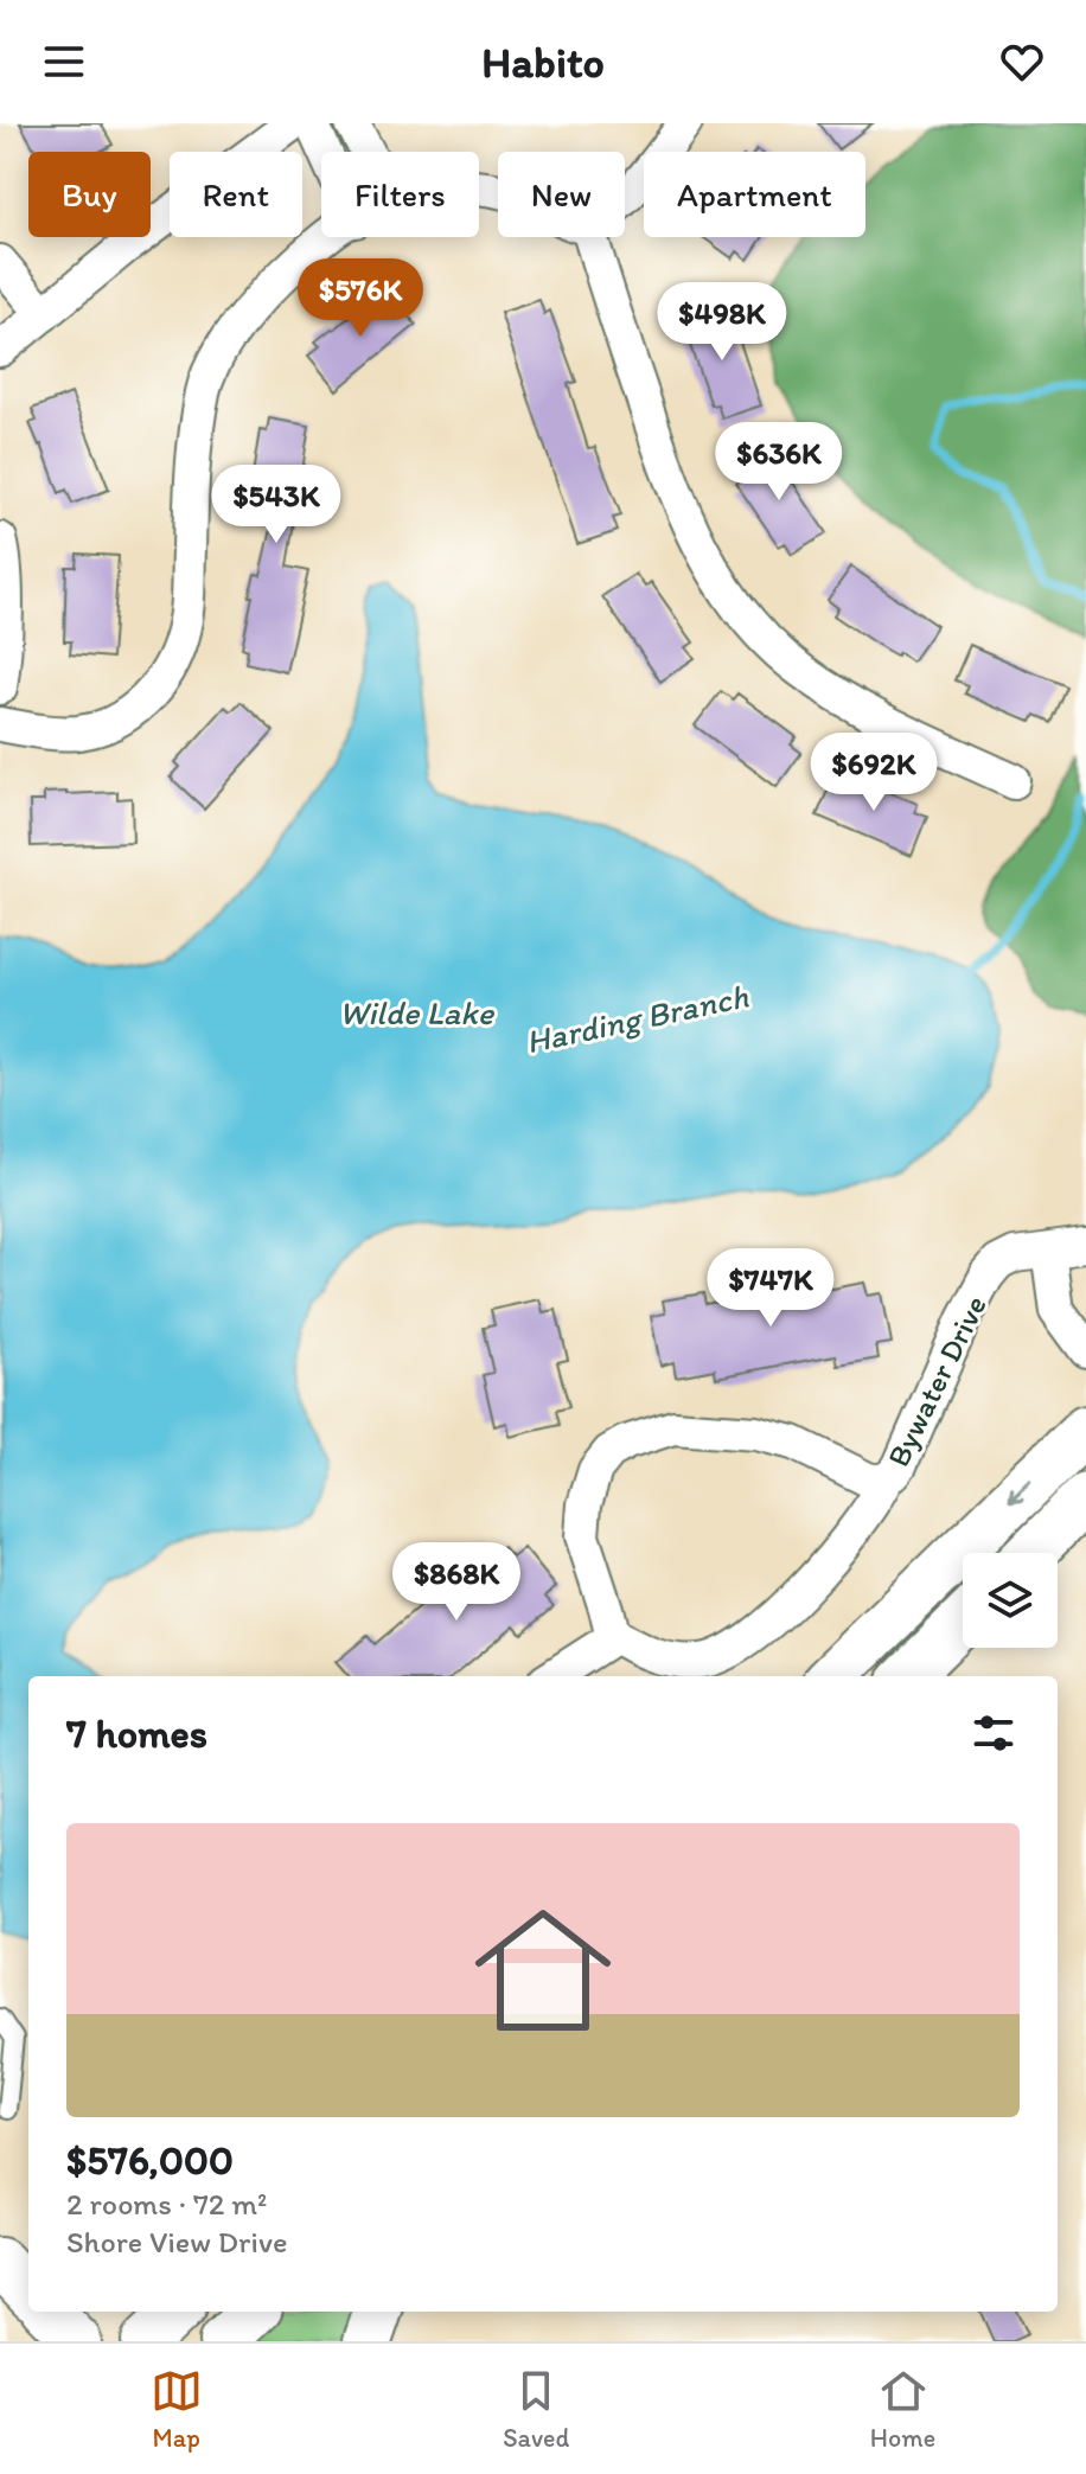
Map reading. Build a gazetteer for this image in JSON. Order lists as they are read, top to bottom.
{
  "streets": {
    "street": ["Bywater Drive"]
  },
  "water": ["Wilde Lake", "Harding Branch"],
  "page": {
    "header": "Habito",
    "chip": [
      "Buy",
      "Rent",
      "Filters",
      "New",
      "Apartment"
    ],
    "price": [
      "$576K",
      "$498K",
      "$636K",
      "$543K",
      "$692K",
      "$747K",
      "$868K"
    ],
    "heading": "7 homes",
    "list": [
      {
        "name": "$576,000",
        "note": "2 rooms · 72 m² · Shore View Drive"
      }
    ],
    "tabs": ["Map", "Saved", "Home"]
  }
}
